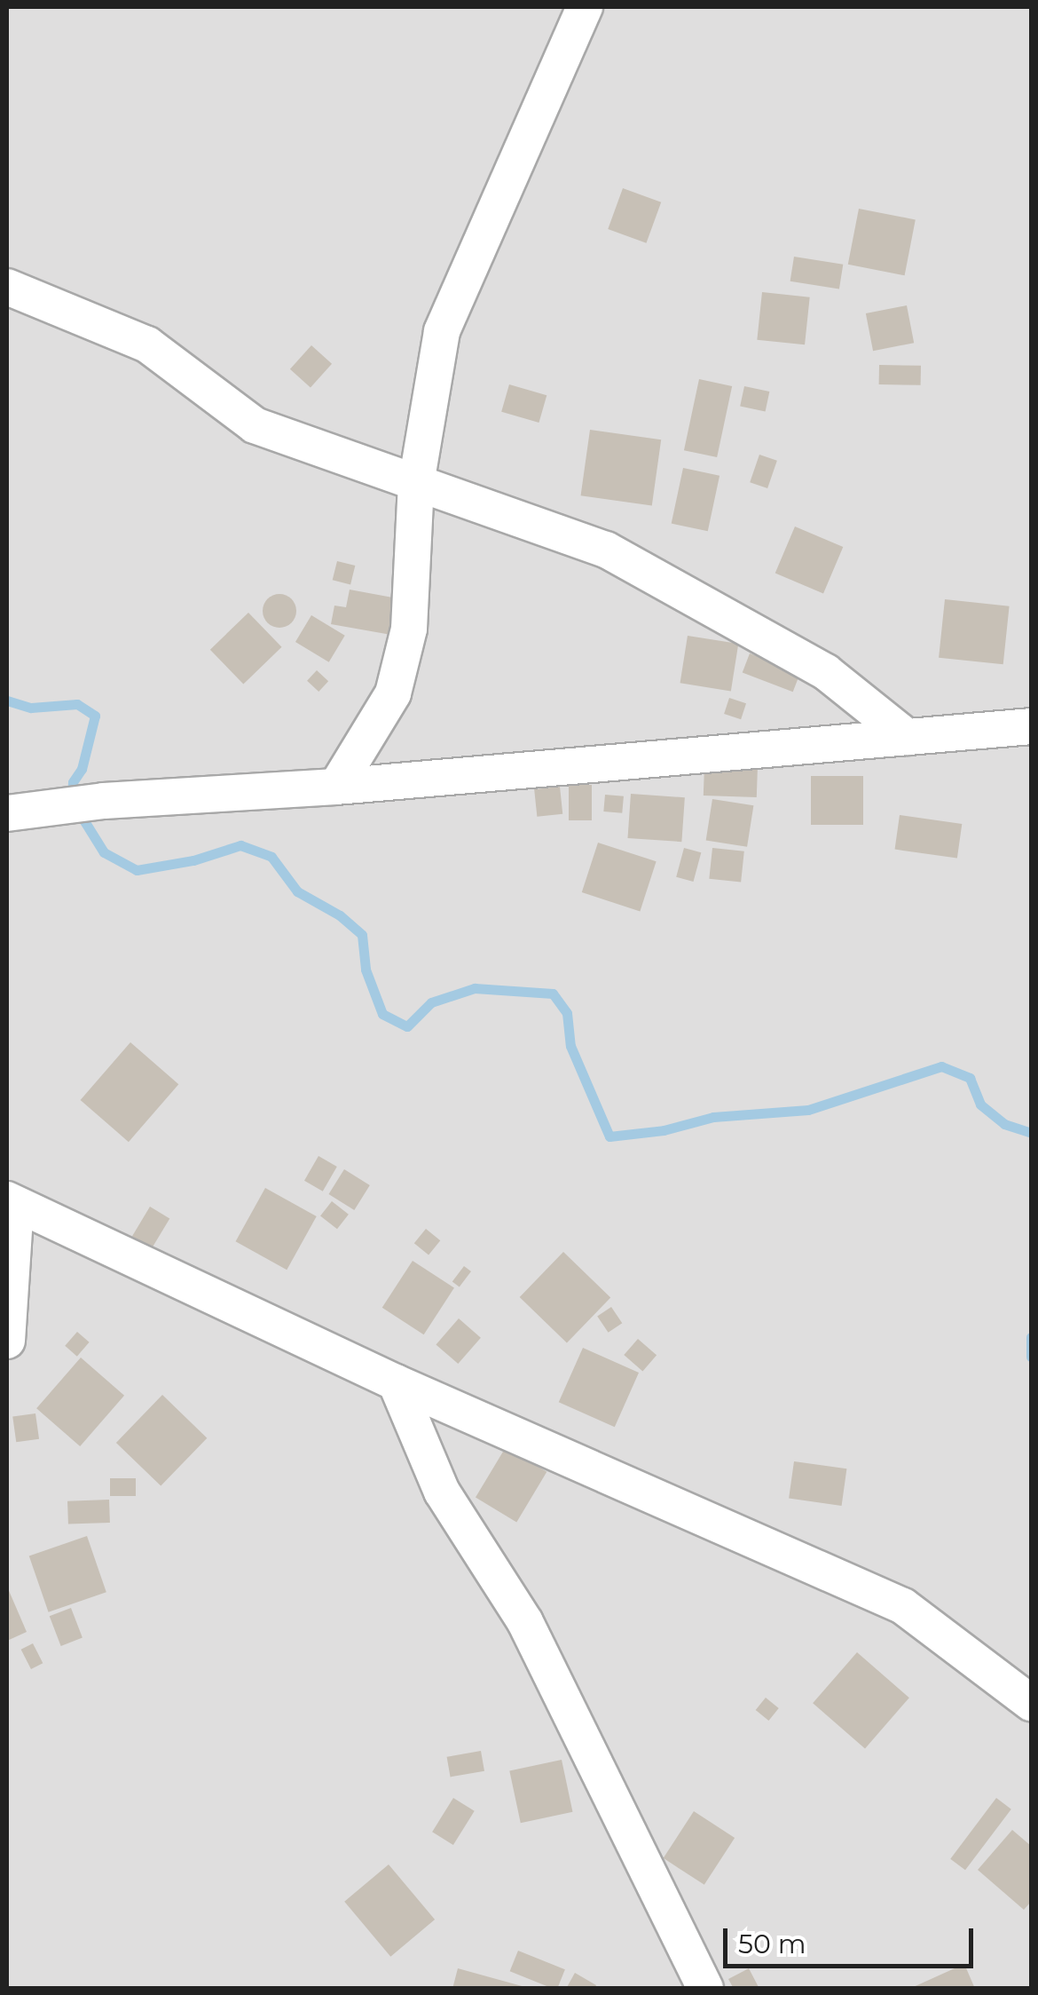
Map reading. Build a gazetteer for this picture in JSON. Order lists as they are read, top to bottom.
{
  "scale_bar": "50 m"
}
